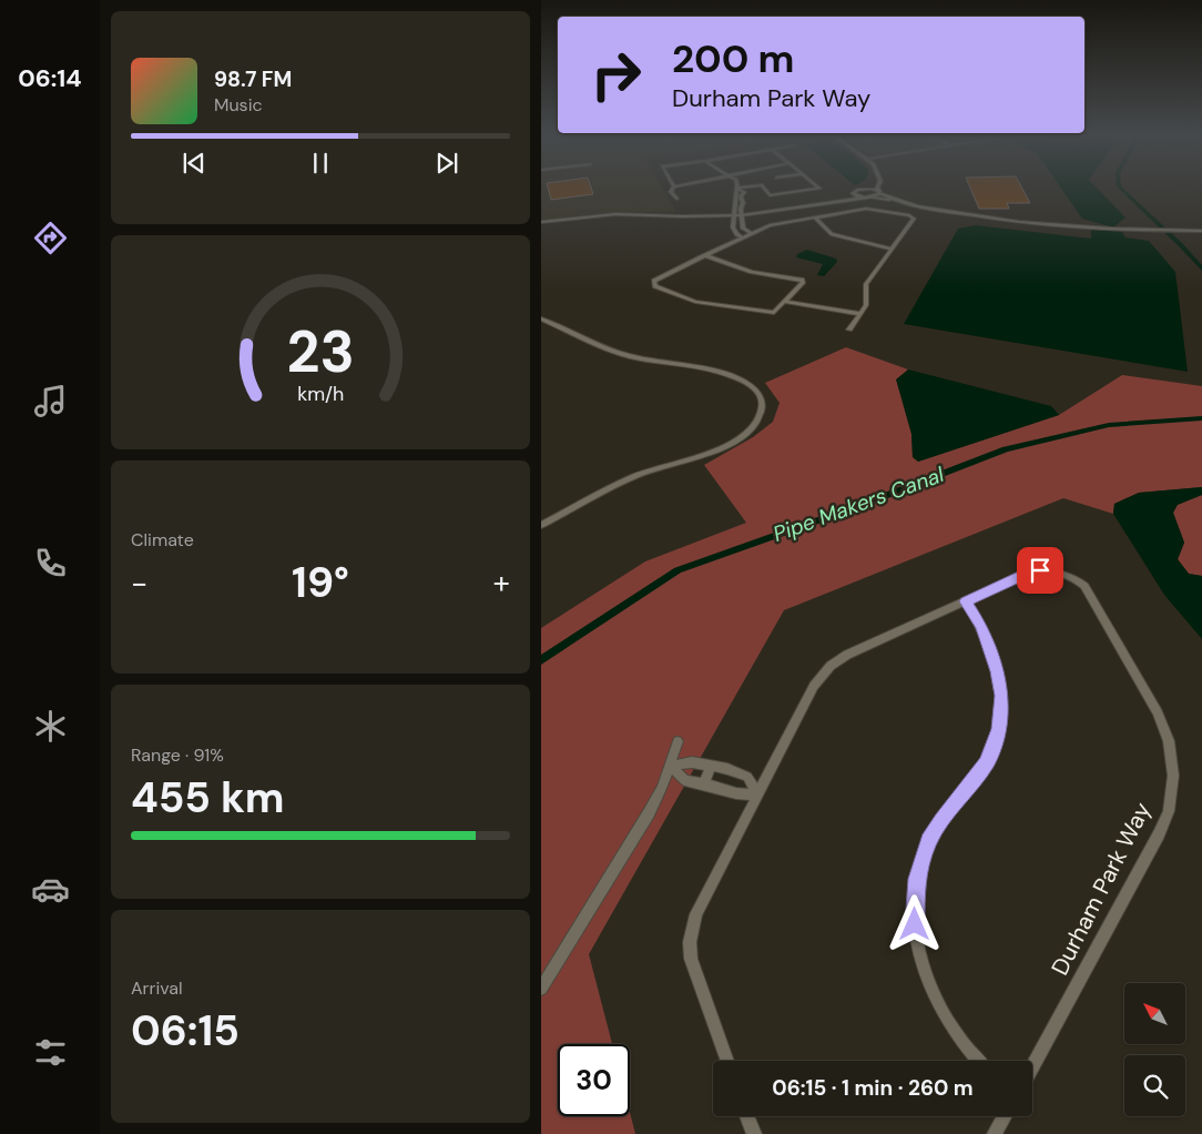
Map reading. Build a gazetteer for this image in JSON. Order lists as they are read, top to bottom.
{
  "streets": {
    "street": ["Durham Park Way"]
  },
  "water": ["Pipe Makers Canal"],
  "north": "top left",
  "page": {
    "tabs": "06:14",
    "turn": ["200 m", "Durham Park Way"],
    "song": ["98.7 FM", "Music"],
    "tile": [
      "Climate",
      ["Range · 91%", "455 km"],
      ["Arrival", "06:15"]
    ],
    "heat": ["−", "19°", "+"],
    "limit": "30",
    "trip": "06:15 · 1 min · 260 m",
    "gauge": ["23", "km/h"]
  }
}
